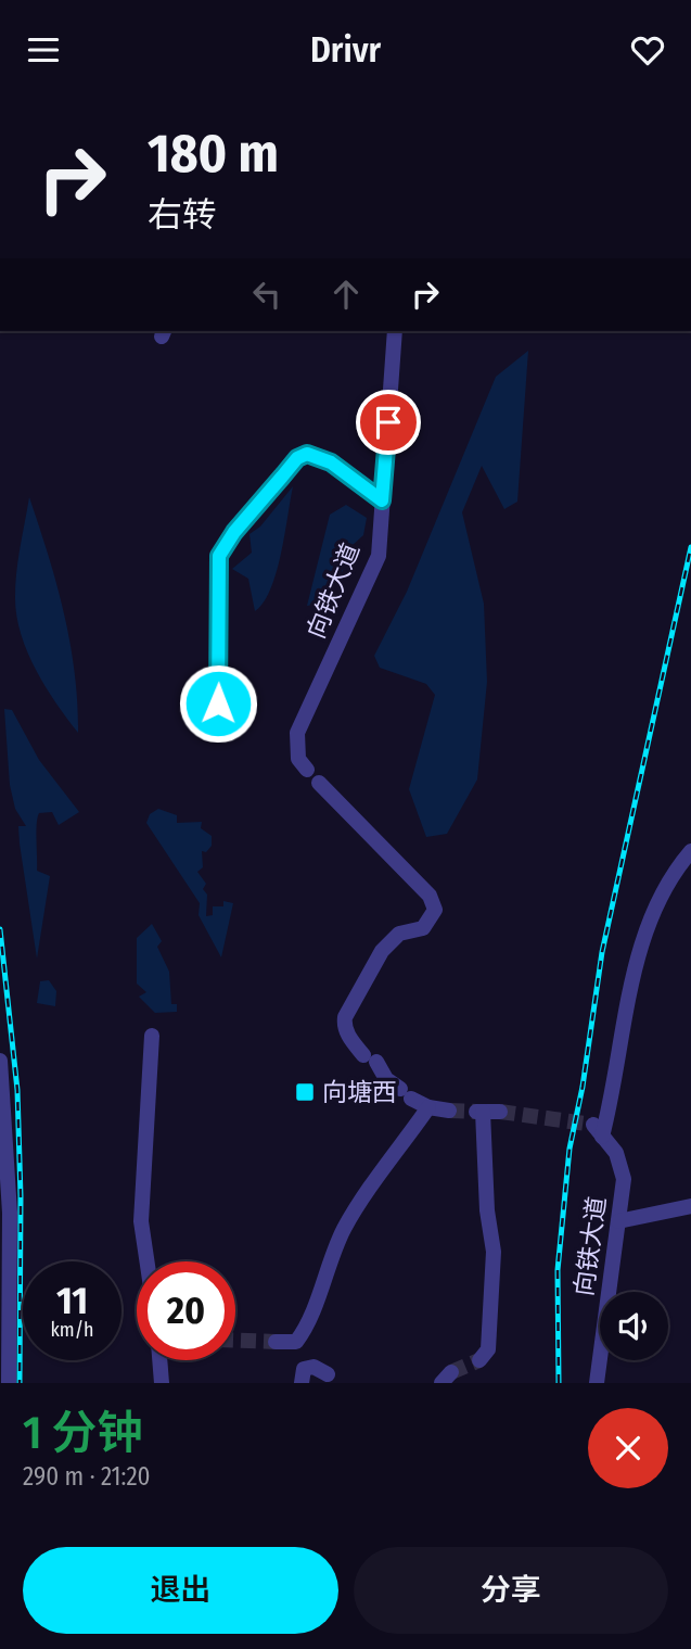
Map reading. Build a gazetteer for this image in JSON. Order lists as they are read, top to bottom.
{
  "streets": {
    "street": ["向铁大道"]
  },
  "places": {
    "transit": ["向塘西"]
  },
  "page": {
    "header": "Drivr",
    "turn": ["180 m", "右转"],
    "speed": "11 km/h",
    "limit": "20",
    "heading": ["1 分钟", "290 m · 21:20"],
    "buttons": ["退出", "分享"]
  }
}
